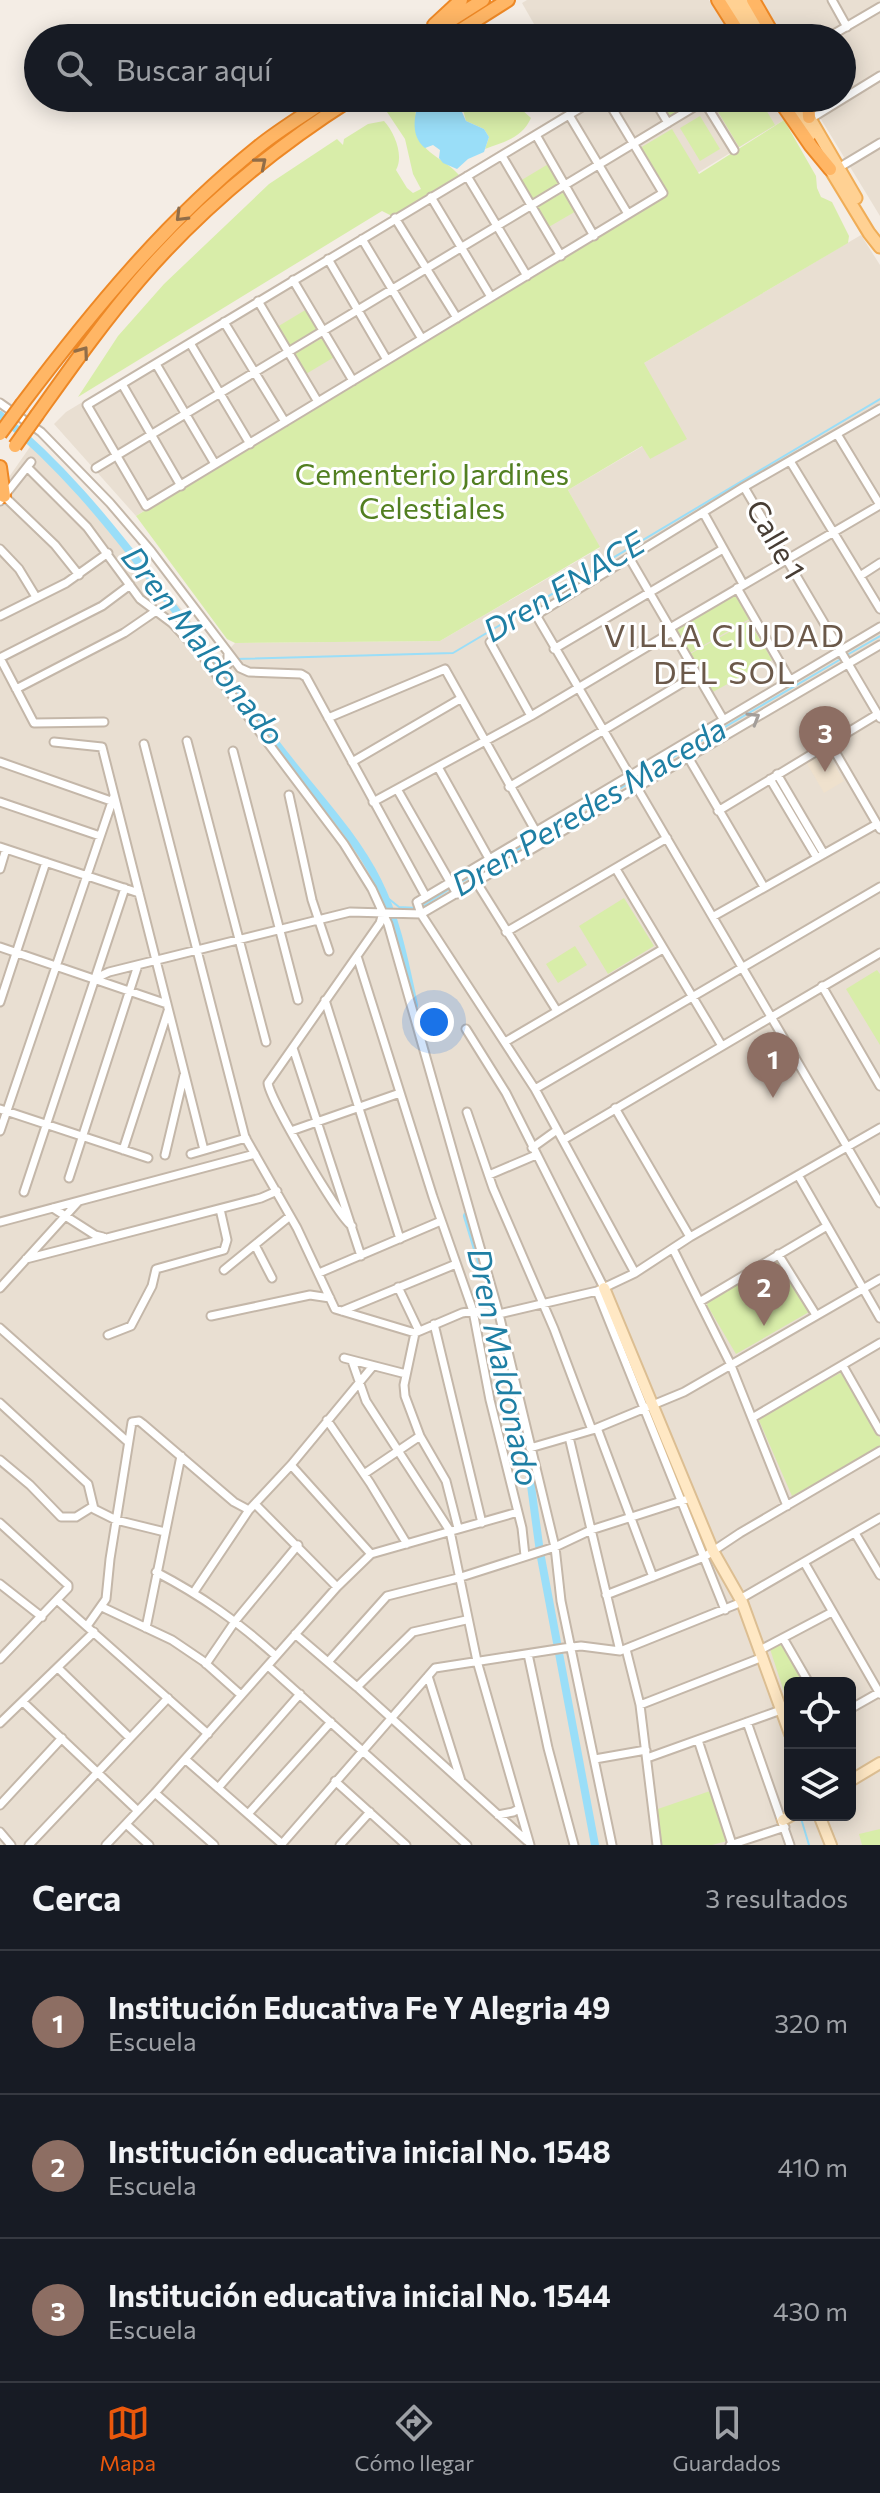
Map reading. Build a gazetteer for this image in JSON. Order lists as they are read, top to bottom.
{
  "streets": {
    "street": ["Calle 1"]
  },
  "districts": ["VILLA CIUDAD DEL SOL"],
  "water": ["Dren ENACE", "Dren Maldonado", "Dren Peredes Maceda"],
  "parks": ["Cementerio Jardines Celestiales"],
  "page": {
    "search": "Buscar aquí",
    "pins": ["3", "1", "2"],
    "heading": ["Cerca", "3 resultados"],
    "list": [
      {
        "mark": "1",
        "name": "Institución Educativa Fe Y Alegria 49",
        "note": "Escuela",
        "value": "320 m"
      },
      {
        "mark": "2",
        "name": "Institución educativa inicial No. 1548",
        "note": "Escuela",
        "value": "410 m"
      },
      {
        "mark": "3",
        "name": "Institución educativa inicial No. 1544",
        "note": "Escuela",
        "value": "430 m"
      }
    ],
    "nav": ["Mapa", "Cómo llegar", "Guardados"]
  }
}
